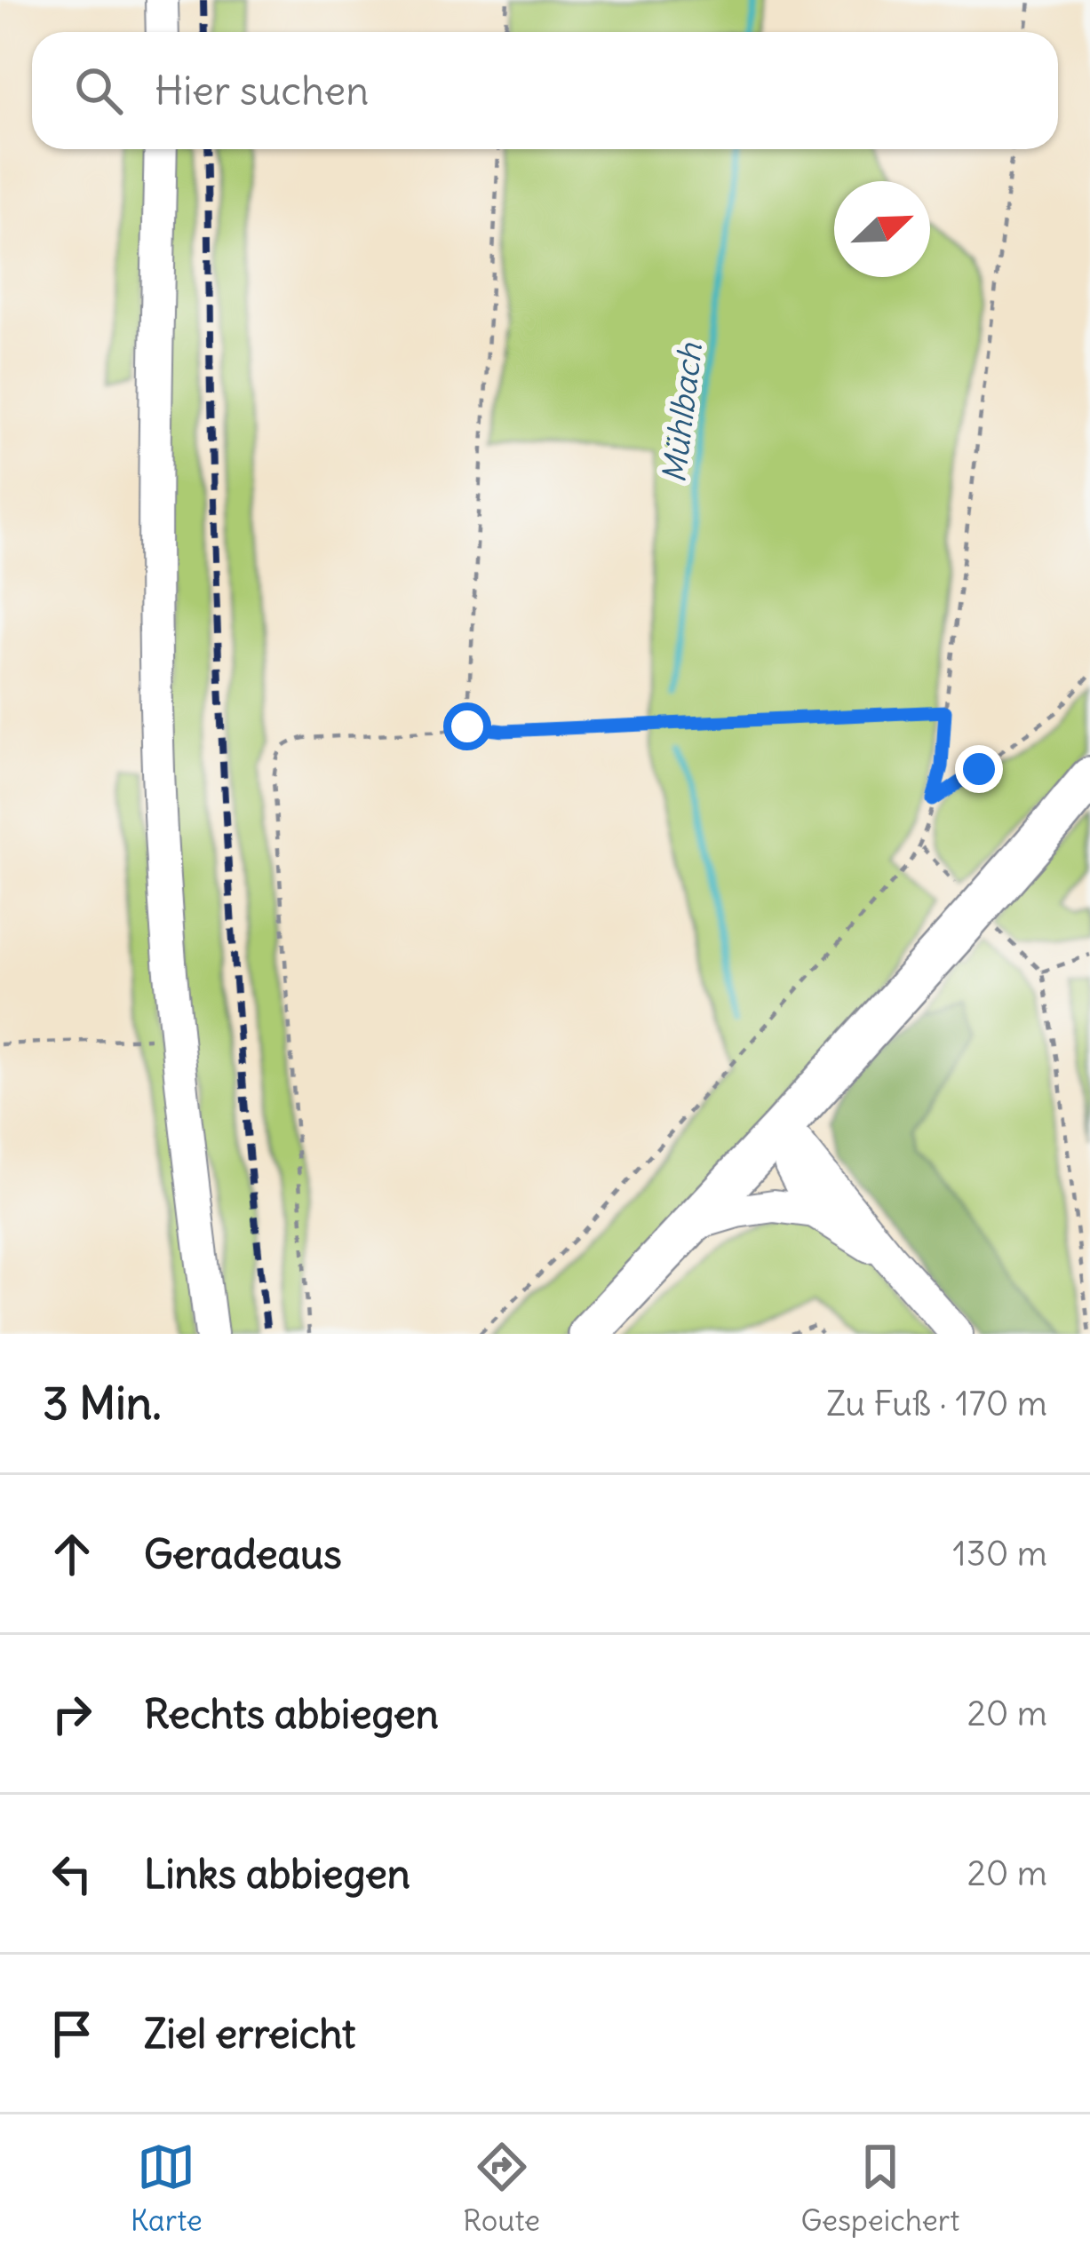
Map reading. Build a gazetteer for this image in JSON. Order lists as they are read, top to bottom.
{
  "water": ["Mühlbach"],
  "north": "top right",
  "page": {
    "search": "Hier suchen",
    "heading": ["3 Min.", "Zu Fuß · 170 m"],
    "list": [
      ["Geradeaus", "130 m"],
      ["Rechts abbiegen", "20 m"],
      ["Links abbiegen", "20 m"],
      "Ziel erreicht"
    ],
    "nav": ["Karte", "Route", "Gespeichert"]
  }
}
